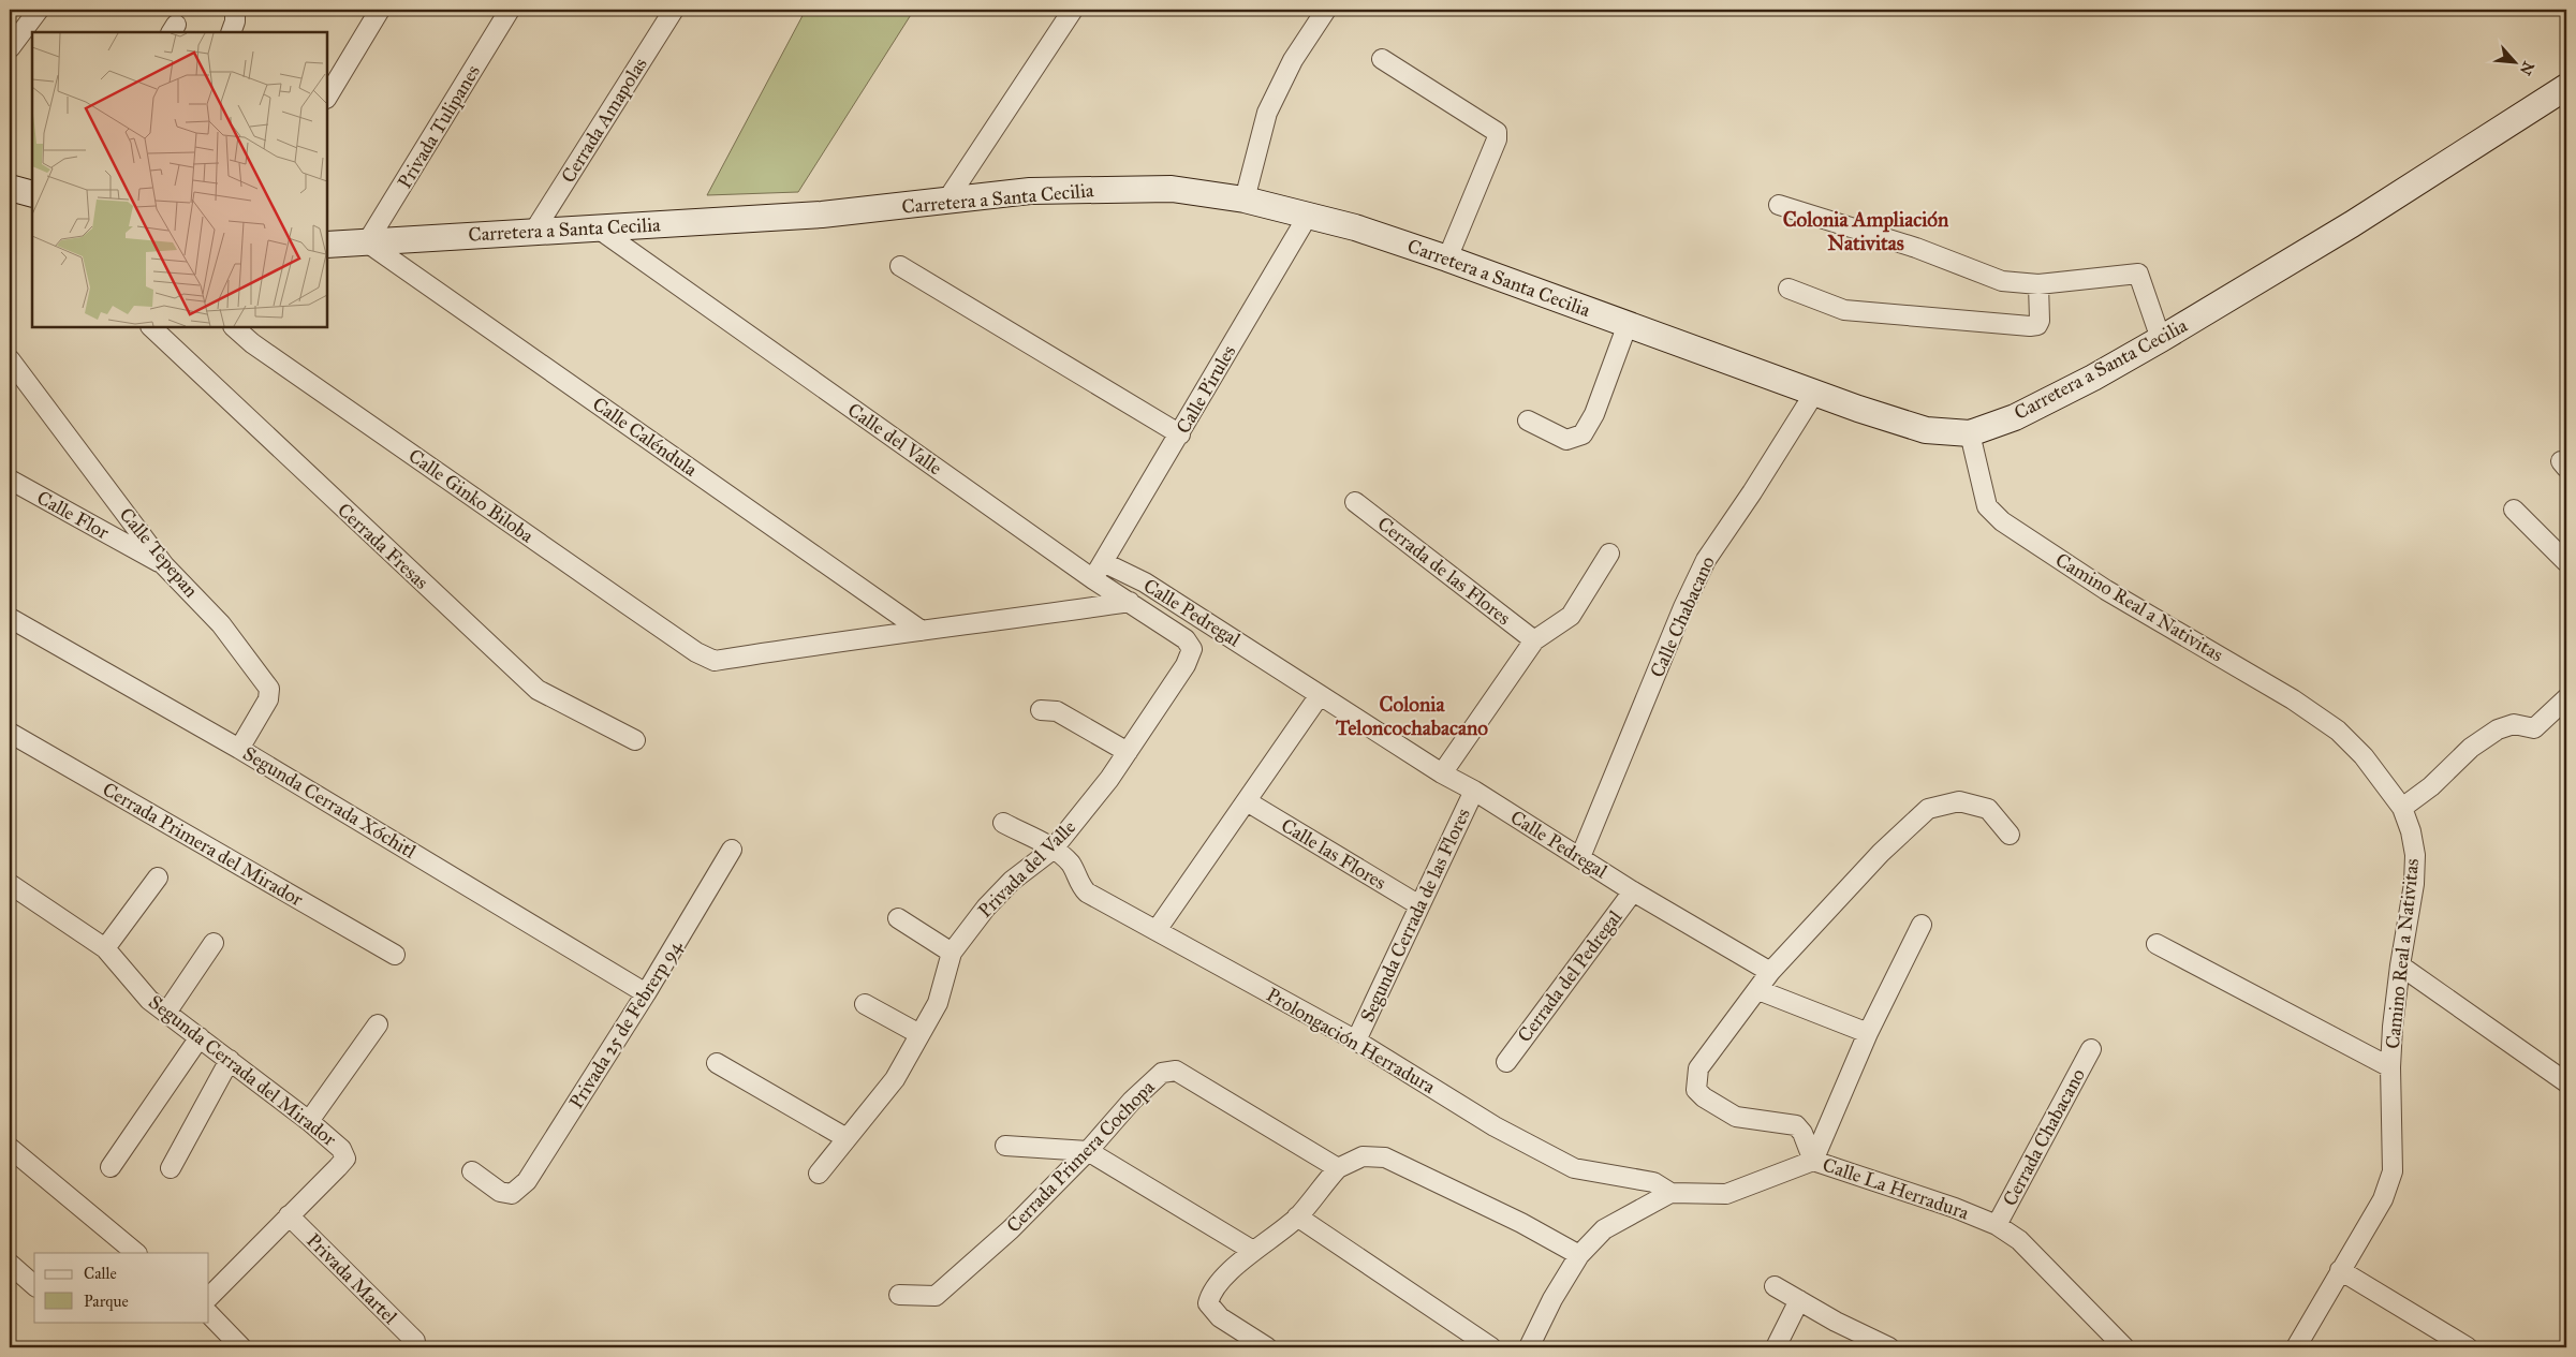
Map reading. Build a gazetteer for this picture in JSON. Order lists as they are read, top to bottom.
{
  "streets": {
    "main road": ["Carretera a Santa Cecilia"],
    "street": [
      "Cerrada Amapolas",
      "Privada Tulipanes",
      "Calle Pirules",
      "Calle Caléndula",
      "Calle del Valle",
      "Calle Ginko Biloba",
      "Calle Flor",
      "Cerrada Fresas",
      "Calle Tepepan",
      "Cerrada de las Flores",
      "Camino Real a Nativitas",
      "Calle Pedregal",
      "Calle Chabacano",
      "Segunda Cerrada Xóchitl",
      "Cerrada Primera del Mirador",
      "Calle las Flores",
      "Privada del Valle",
      "Segunda Cerrada de las Flores",
      "Cerrada del Pedregal",
      "Privada 25 de Febrerp 94",
      "Prolongación Herradura",
      "Segunda Cerrada del Mirador",
      "Cerrada Chabacano",
      "Cerrada Primera Cochopa",
      "Calle La Herradura",
      "Privada Martel"
    ]
  },
  "crossings": [
    ["Cerrada Amapolas", "Carretera a Santa Cecilia"],
    ["Privada Tulipanes", "Carretera a Santa Cecilia"],
    ["Privada Tulipanes", "Calle Caléndula"],
    ["Carretera a Santa Cecilia", "Calle Pirules"],
    ["Carretera a Santa Cecilia", "Calle Caléndula"],
    ["Carretera a Santa Cecilia", "Calle del Valle"],
    ["Carretera a Santa Cecilia", "Camino Real a Nativitas"],
    ["Carretera a Santa Cecilia", "Calle Chabacano"],
    ["Calle Pirules", "Calle del Valle"],
    ["Calle Pirules", "Calle Pedregal"],
    ["Calle Caléndula", "Calle Ginko Biloba"],
    ["Calle del Valle", "Privada del Valle"],
    ["Calle Flor", "Calle Tepepan"],
    ["Calle Tepepan", "Segunda Cerrada Xóchitl"],
    ["Calle Pedregal", "Calle Chabacano"],
    ["Calle Pedregal", "Segunda Cerrada de las Flores"],
    ["Calle Pedregal", "Cerrada del Pedregal"],
    ["Segunda Cerrada Xóchitl", "Privada 25 de Febrerp 94"],
    ["Calle las Flores", "Segunda Cerrada de las Flores"],
    ["Privada del Valle", "Prolongación Herradura"],
    ["Segunda Cerrada de las Flores", "Prolongación Herradura"],
    ["Prolongación Herradura", "Calle La Herradura"],
    ["Segunda Cerrada del Mirador", "Privada Martel"],
    ["Cerrada Chabacano", "Calle La Herradura"]
  ],
  "districts": ["Colonia Ampliación Nativitas", "Colonia Teloncochabacano"],
  "legend": ["Calle", "Parque"],
  "north": "bottom right"
}
